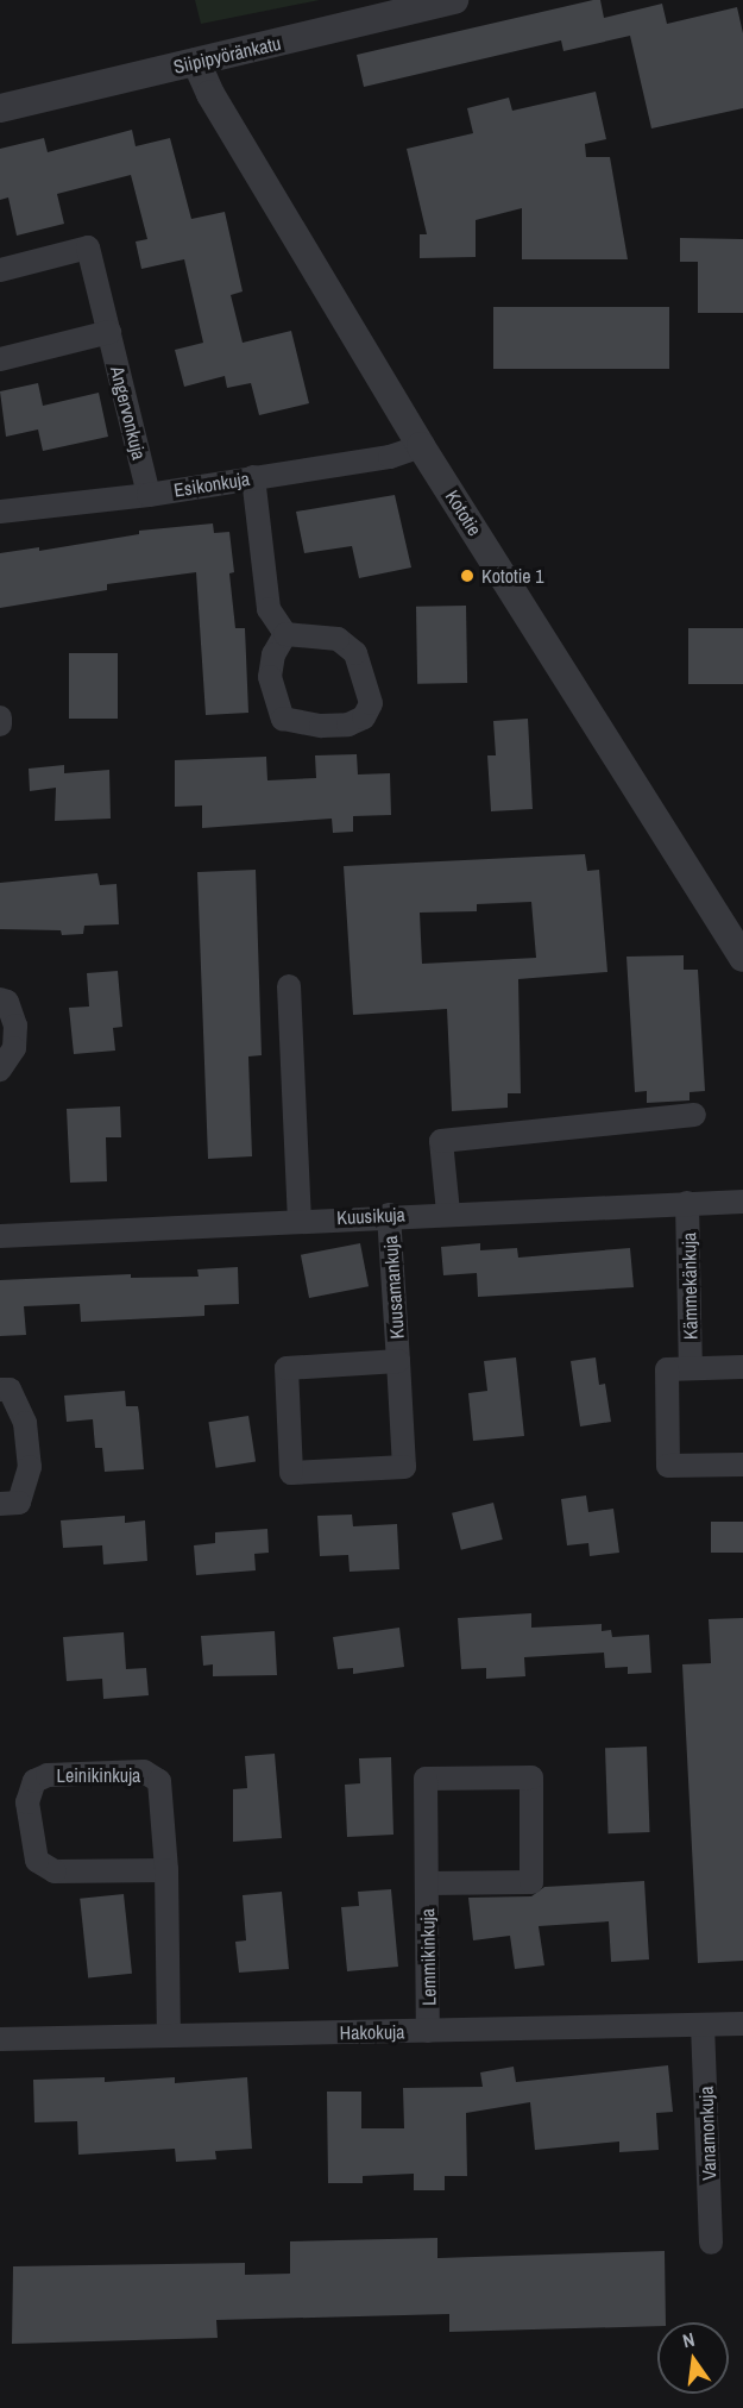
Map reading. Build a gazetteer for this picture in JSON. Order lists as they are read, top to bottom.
{
  "streets": {
    "street": [
      "Siipipyöränkatu",
      "Angervonkuja",
      "Esikonkuja",
      "Kototie",
      "Kuusikuja",
      "Kämmekänkuja",
      "Kuusamankuja",
      "Leinikinkuja",
      "Lemmikinkuja",
      "Hakokuja",
      "Vanamonkuja"
    ]
  },
  "crossings": [
    ["Siipipyöränkatu", "Kototie"],
    ["Angervonkuja", "Esikonkuja"],
    ["Esikonkuja", "Kototie"],
    ["Kuusikuja", "Kämmekänkuja"],
    ["Kuusikuja", "Kuusamankuja"],
    ["Leinikinkuja", "Hakokuja"],
    ["Lemmikinkuja", "Hakokuja"],
    ["Hakokuja", "Vanamonkuja"]
  ],
  "places": ["Kototie 1"],
  "north": "top"
}
